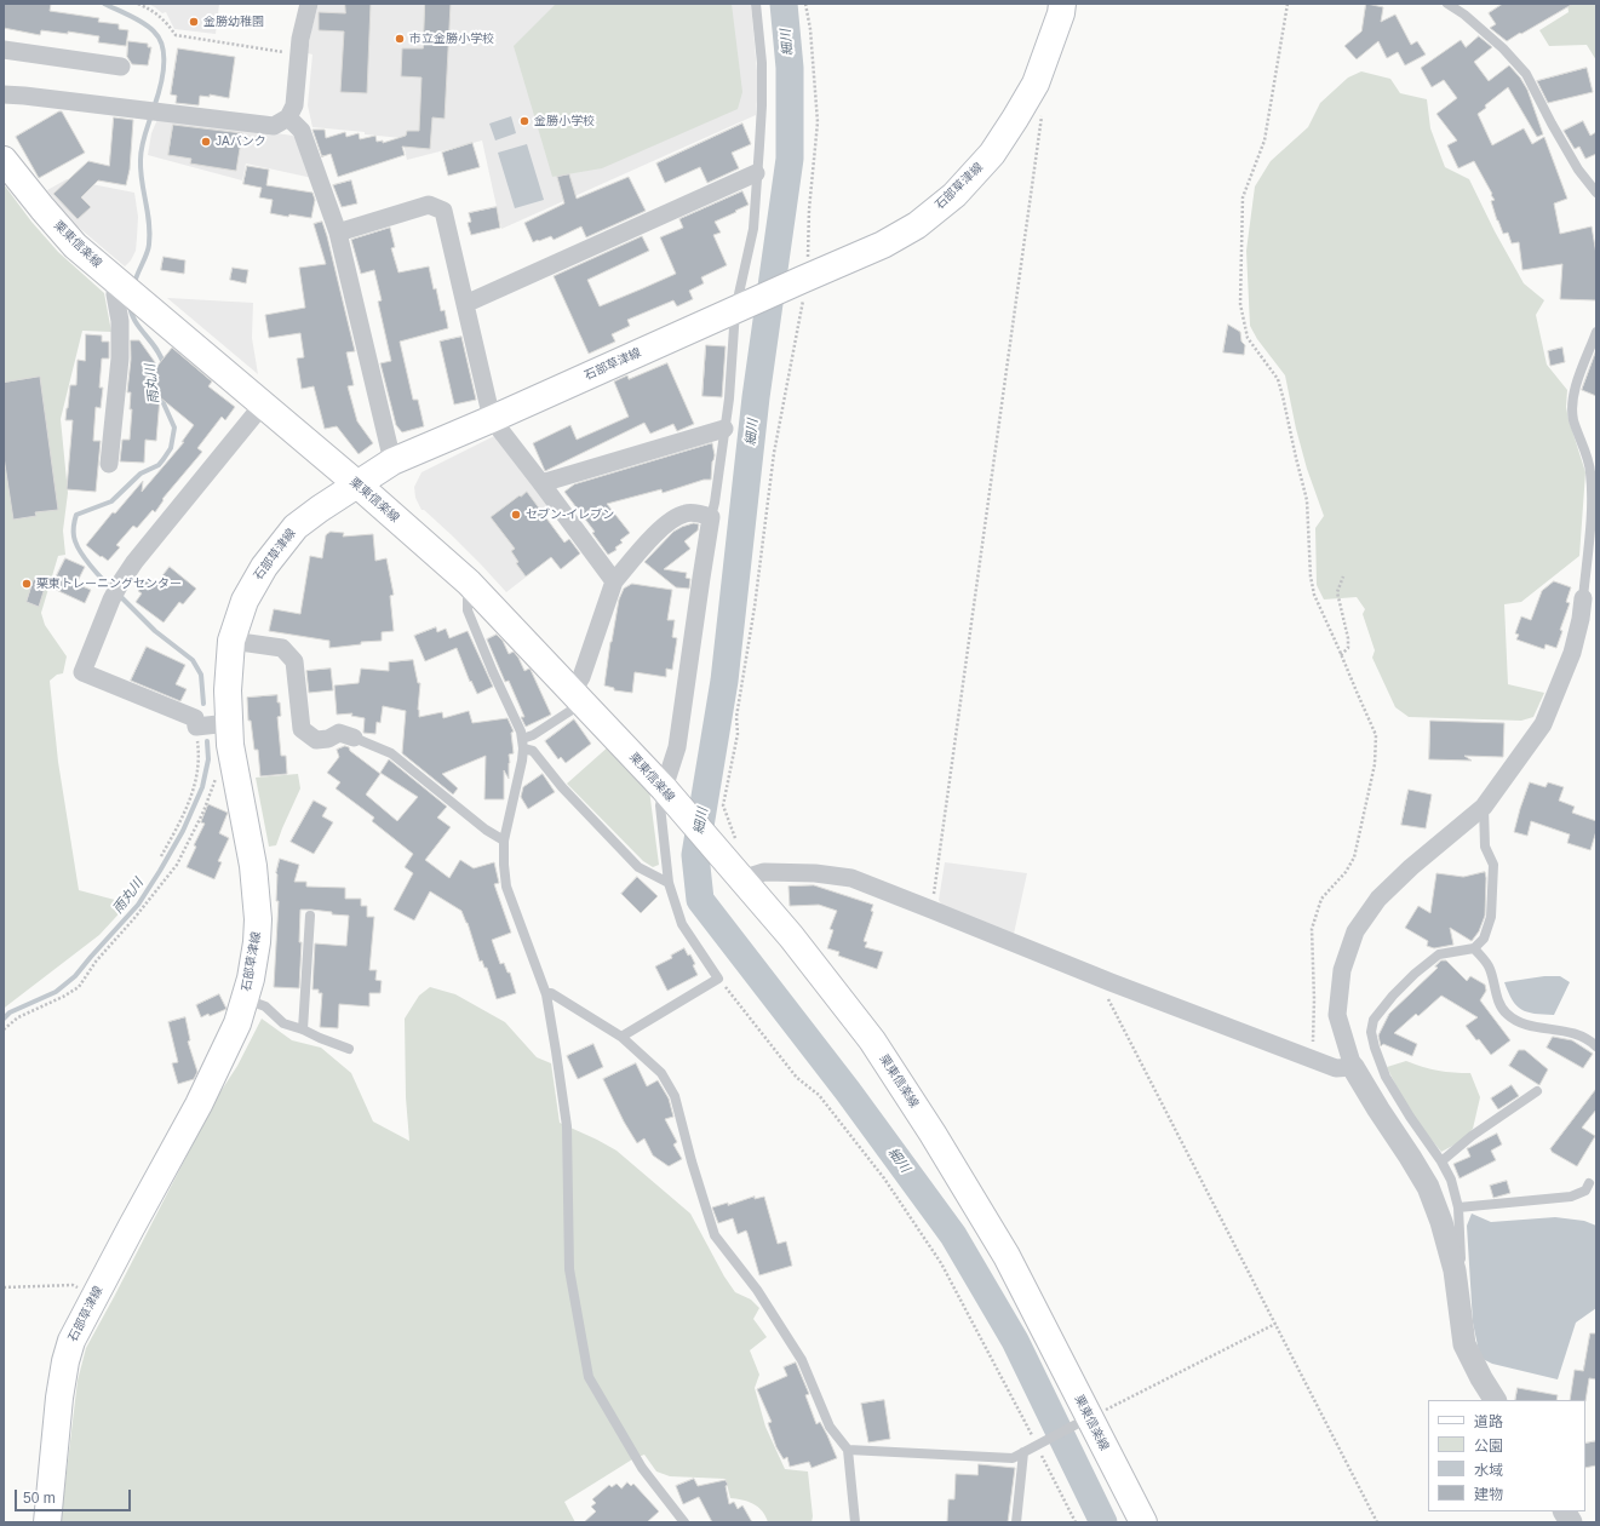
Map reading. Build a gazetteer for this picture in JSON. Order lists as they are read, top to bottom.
{
  "streets": {
    "main road": ["石部草津線", "栗東信楽線"]
  },
  "crossings": [
    ["石部草津線", "栗東信楽線"]
  ],
  "water": ["細川", "雨丸川"],
  "places": [
    "金勝幼稚園",
    "市立金勝小学校",
    "金勝小学校",
    "JAバンク",
    "セブン-イレブン",
    "栗東トレーニングセンター"
  ],
  "legend": [
    "道路",
    "公園",
    "水域",
    "建物"
  ],
  "scale_bar": "50 m"
}
